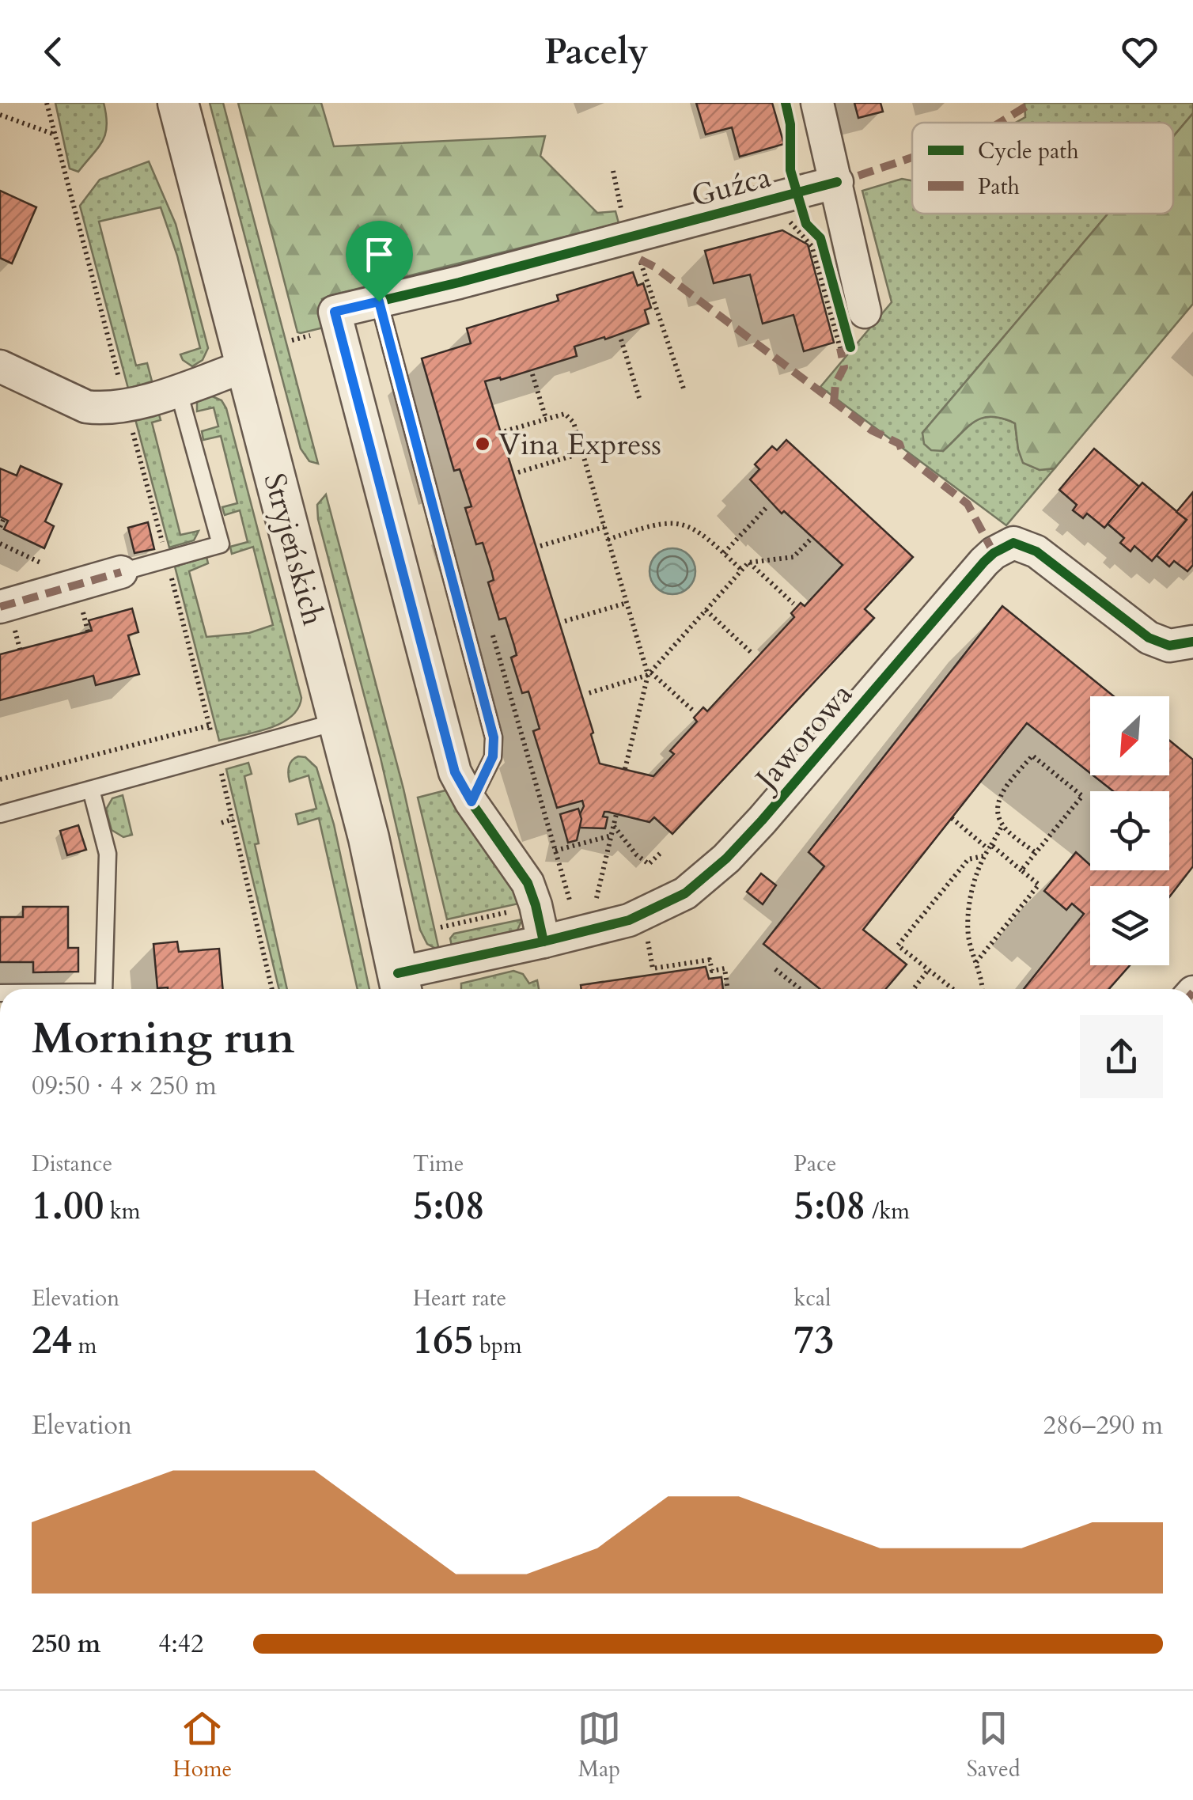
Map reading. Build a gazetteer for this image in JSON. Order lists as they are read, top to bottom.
{
  "streets": {
    "street": ["Guźca", "Stryjeńskich", "Jaworowa"]
  },
  "crossings": [
    ["Stryjeńskich", "Jaworowa"]
  ],
  "places": ["Vina Express"],
  "legend": ["Cycle path", "Path"],
  "north": "bottom left",
  "page": {
    "header": "Pacely",
    "heading": ["Morning run", "09:50 · 4 × 250 m"],
    "stats": [
      ["Distance", "1.00 km"],
      ["Time", "5:08"],
      ["Pace", "5:08 /km"],
      ["Elevation", "24 m"],
      ["Heart rate", "165 bpm"],
      ["kcal", "73"]
    ],
    "chart": ["Elevation", "286–290 m"],
    "list": [
      {
        "name": "250 m",
        "note": "4:42"
      }
    ],
    "tabs": ["Home", "Map", "Saved"]
  }
}
